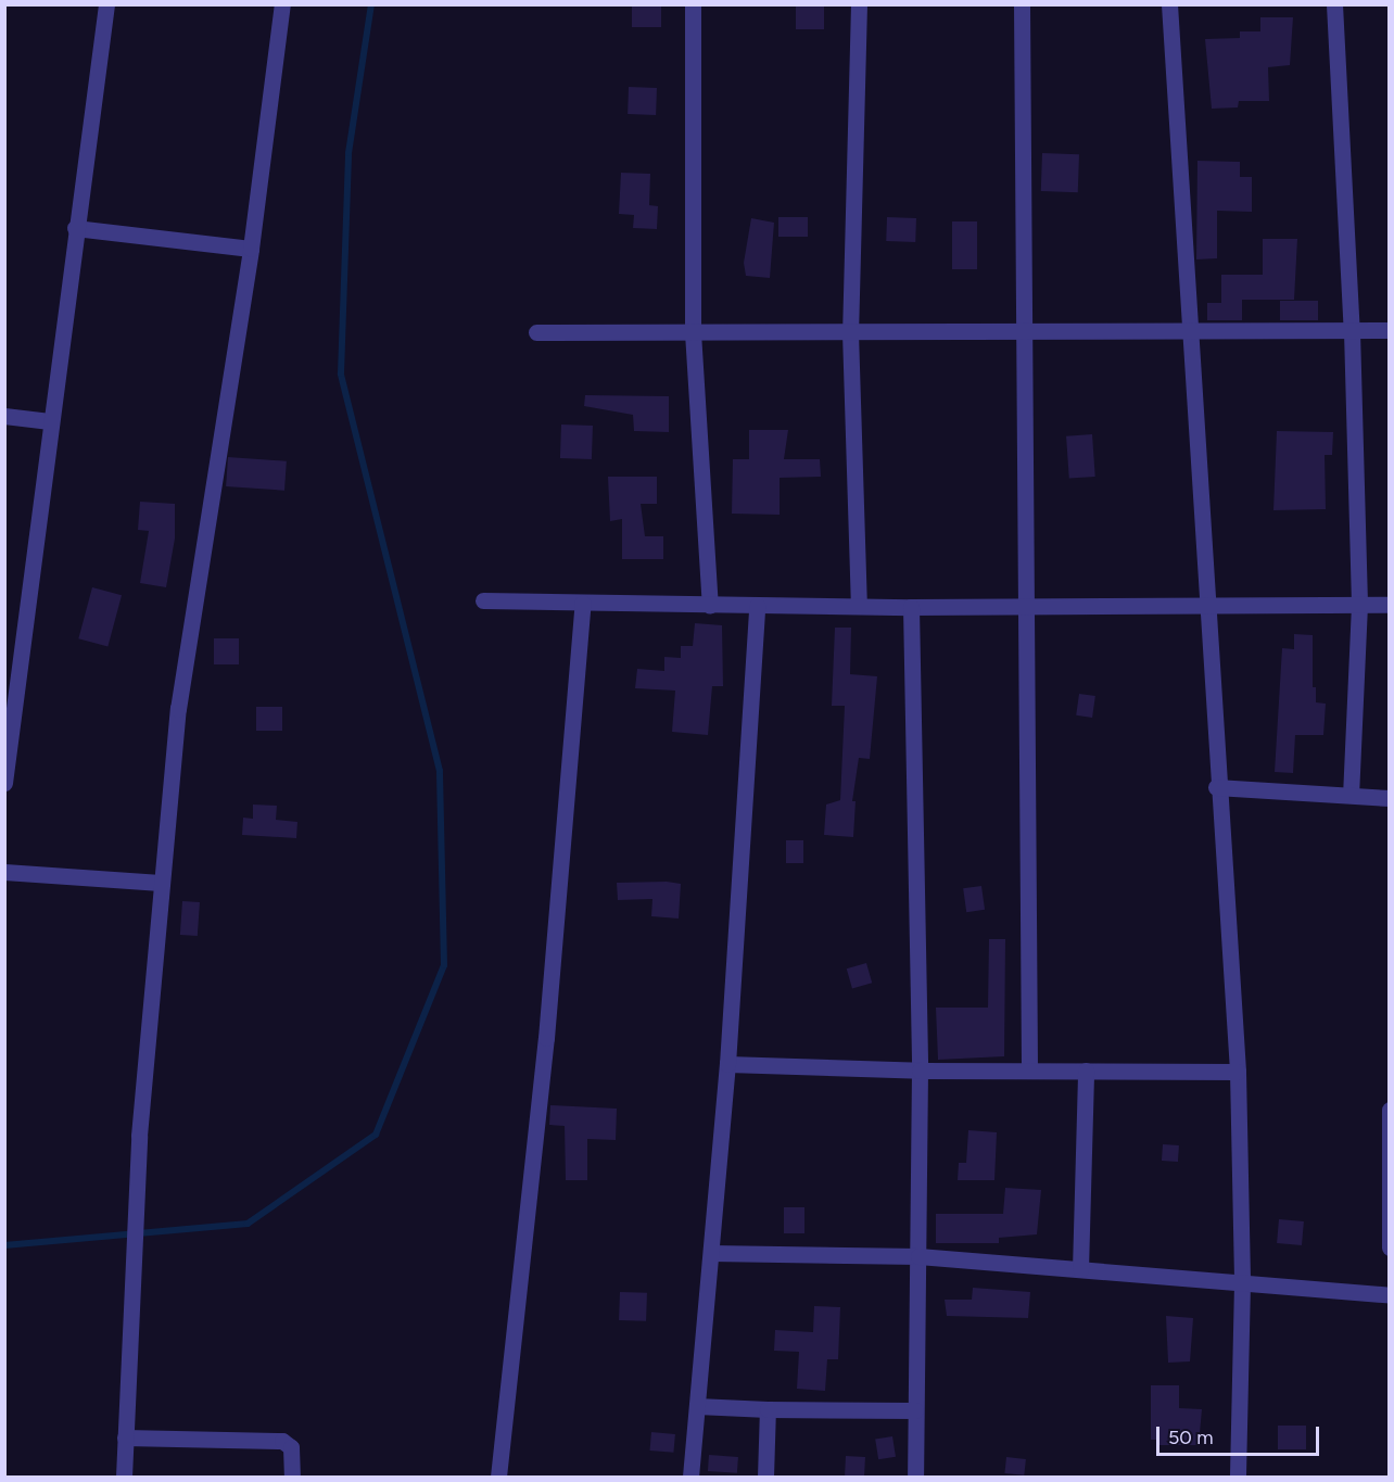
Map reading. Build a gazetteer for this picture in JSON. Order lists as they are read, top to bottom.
{
  "scale_bar": "50 m"
}
